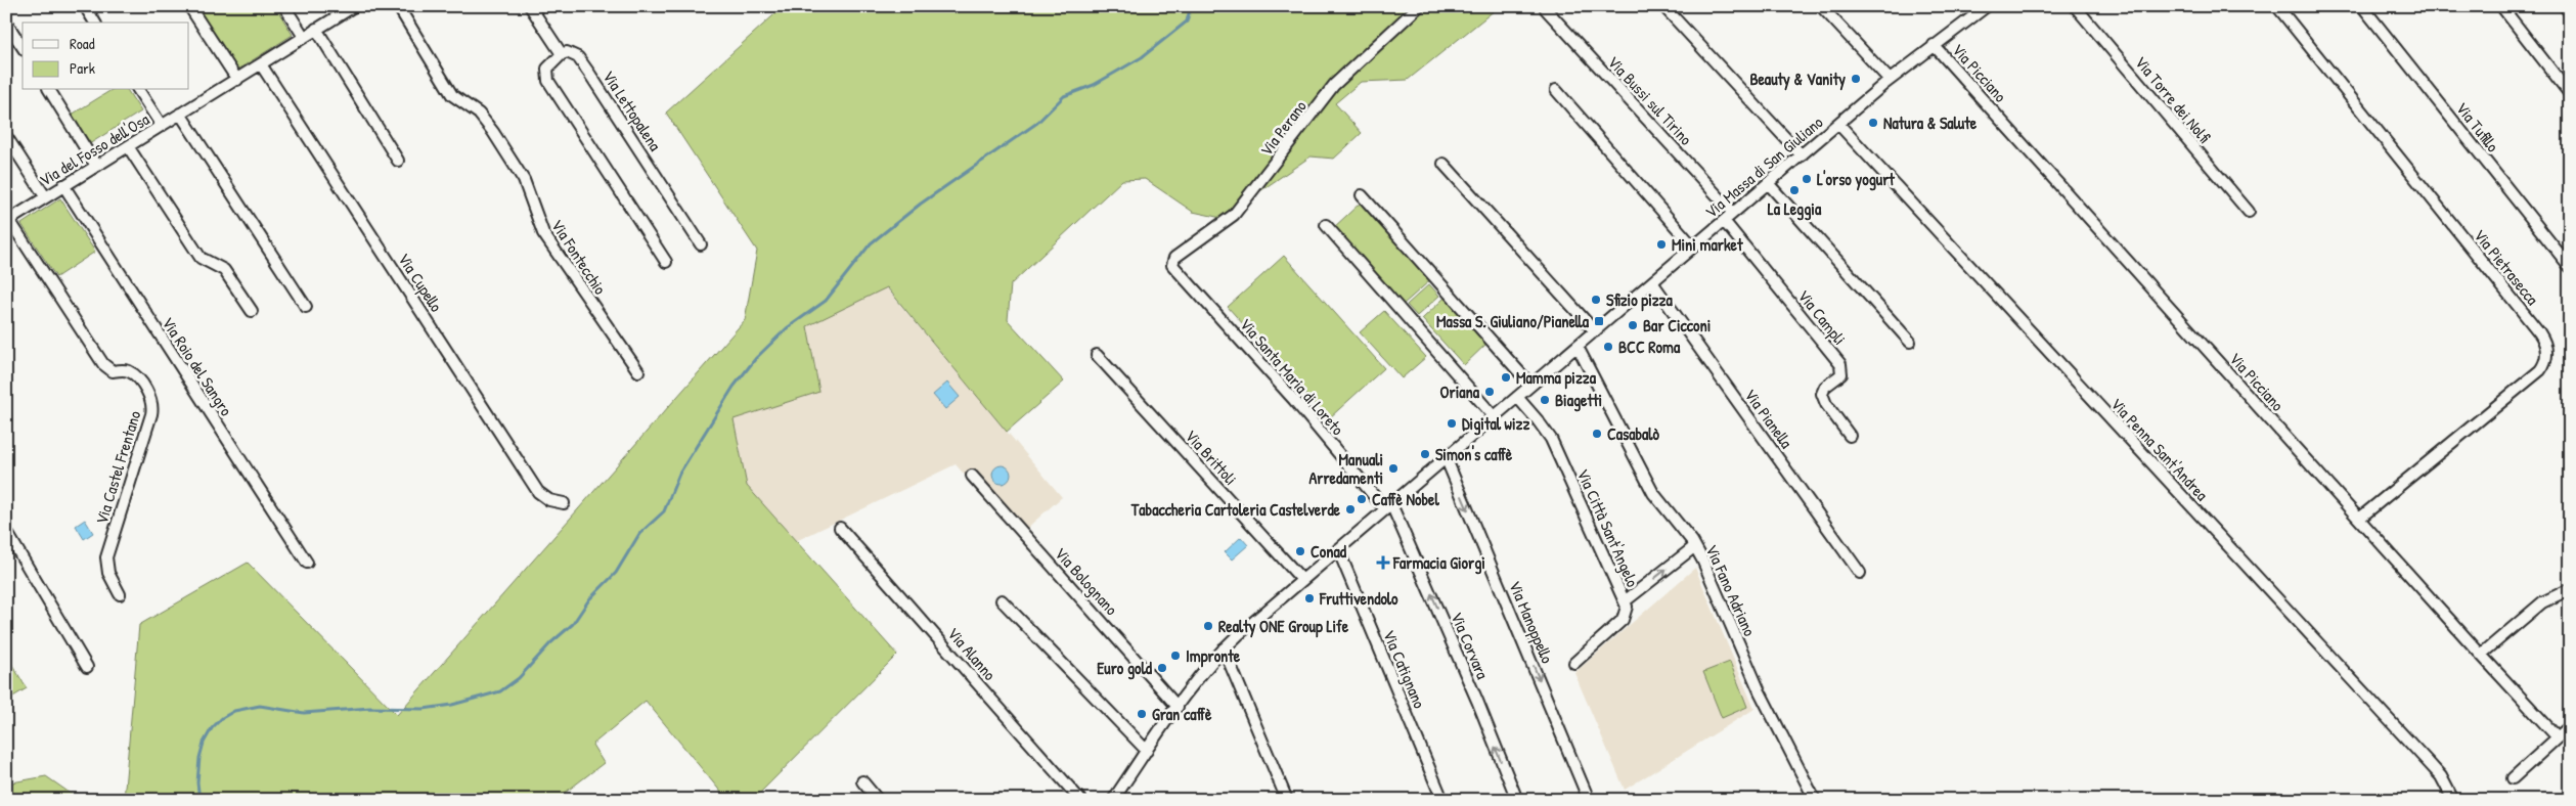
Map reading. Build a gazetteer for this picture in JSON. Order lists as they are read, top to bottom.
{
  "streets": {
    "street": [
      "Via Picciano",
      "Via Torre dei Nolfi",
      "Via Bussi sul Tirino",
      "Via Lettopalena",
      "Via Tufillo",
      "Via Perano",
      "Via del Fosso dell'Osa",
      "Via Massa di San Giuliano",
      "Via Fontecchio",
      "Via Pietrasecca",
      "Via Cupello",
      "Via Campli",
      "Via Roio del Sangro",
      "Via Santa Maria di Loreto",
      "Via Pianella",
      "Via Penna Sant'Andrea",
      "Via Brittoli",
      "Via Castel Frentano",
      "Via Città Sant'Angelo",
      "Via Bolognano",
      "Via Fano Adriano",
      "Via Manoppello",
      "Via Corvara",
      "Via Alanno",
      "Via Catignano"
    ]
  },
  "crossings": [
    ["Via Picciano", "Via Massa di San Giuliano"],
    ["Via Picciano", "Via Pietrasecca"],
    ["Via Bussi sul Tirino", "Via Massa di San Giuliano"],
    ["Via Perano", "Via Santa Maria di Loreto"],
    ["Via del Fosso dell'Osa", "Via Cupello"],
    ["Via del Fosso dell'Osa", "Via Roio del Sangro"],
    ["Via del Fosso dell'Osa", "Via Castel Frentano"],
    ["Via Massa di San Giuliano", "Via Campli"],
    ["Via Massa di San Giuliano", "Via Santa Maria di Loreto"],
    ["Via Massa di San Giuliano", "Via Pianella"],
    ["Via Massa di San Giuliano", "Via Penna Sant'Andrea"],
    ["Via Massa di San Giuliano", "Via Brittoli"],
    ["Via Massa di San Giuliano", "Via Città Sant'Angelo"],
    ["Via Massa di San Giuliano", "Via Bolognano"],
    ["Via Massa di San Giuliano", "Via Fano Adriano"],
    ["Via Massa di San Giuliano", "Via Manoppello"],
    ["Via Massa di San Giuliano", "Via Corvara"],
    ["Via Massa di San Giuliano", "Via Catignano"],
    ["Via Santa Maria di Loreto", "Via Corvara"]
  ],
  "one_way": ["Via Manoppello", "Via Corvara"],
  "places": {
    "other": [
      "Beauty & Vanity",
      "Natura & Salute",
      "L'orso yogurt",
      "La Leggia",
      "Mini market",
      "Sfizio pizza",
      "Bar Cicconi",
      "BCC Roma",
      "Mamma pizza",
      "Oriana",
      "Biagetti",
      "Digital wizz",
      "Casabalò",
      "Simon's caffè",
      "Manuali Arredamenti",
      "Caffè Nobel",
      "Tabaccheria Cartoleria Castelverde",
      "Conad",
      "Fruttivendolo",
      "Realty ONE Group Life",
      "Impronte",
      "Euro gold",
      "Gran caffè"
    ],
    "transit": ["Massa S. Giuliano/Pianella"],
    "health": ["Farmacia Giorgi"]
  },
  "legend": ["Road", "Park"]
}
